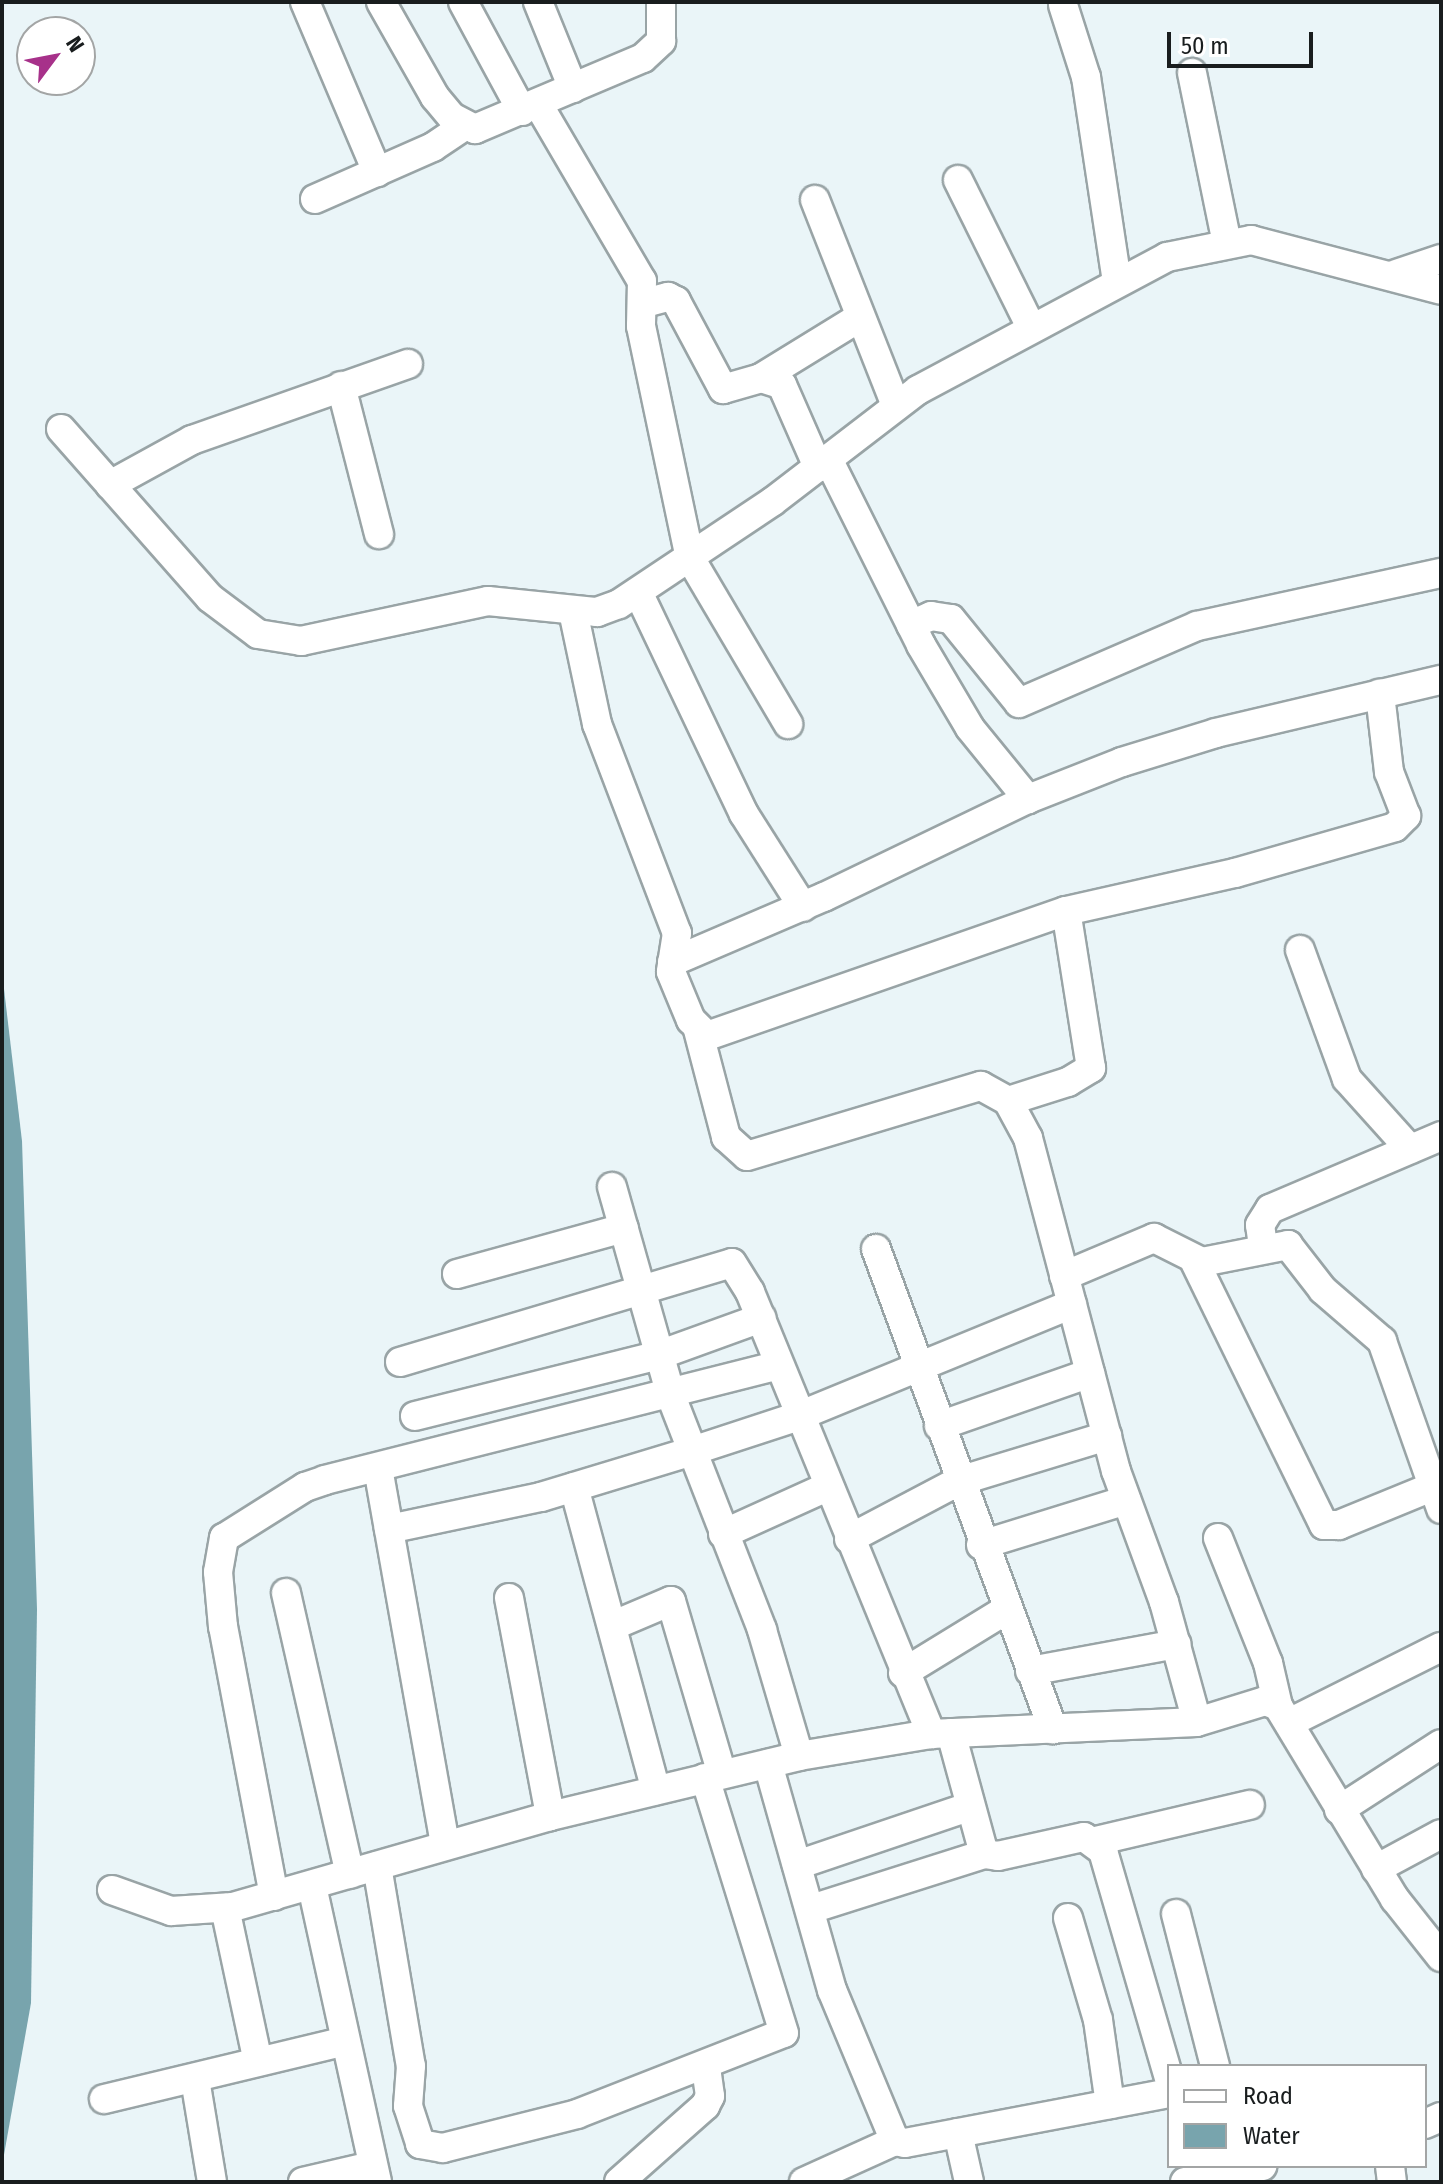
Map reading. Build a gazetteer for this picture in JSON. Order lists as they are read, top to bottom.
{
  "legend": ["Road", "Water"],
  "scale_bar": "50 m",
  "north": "top right"
}
